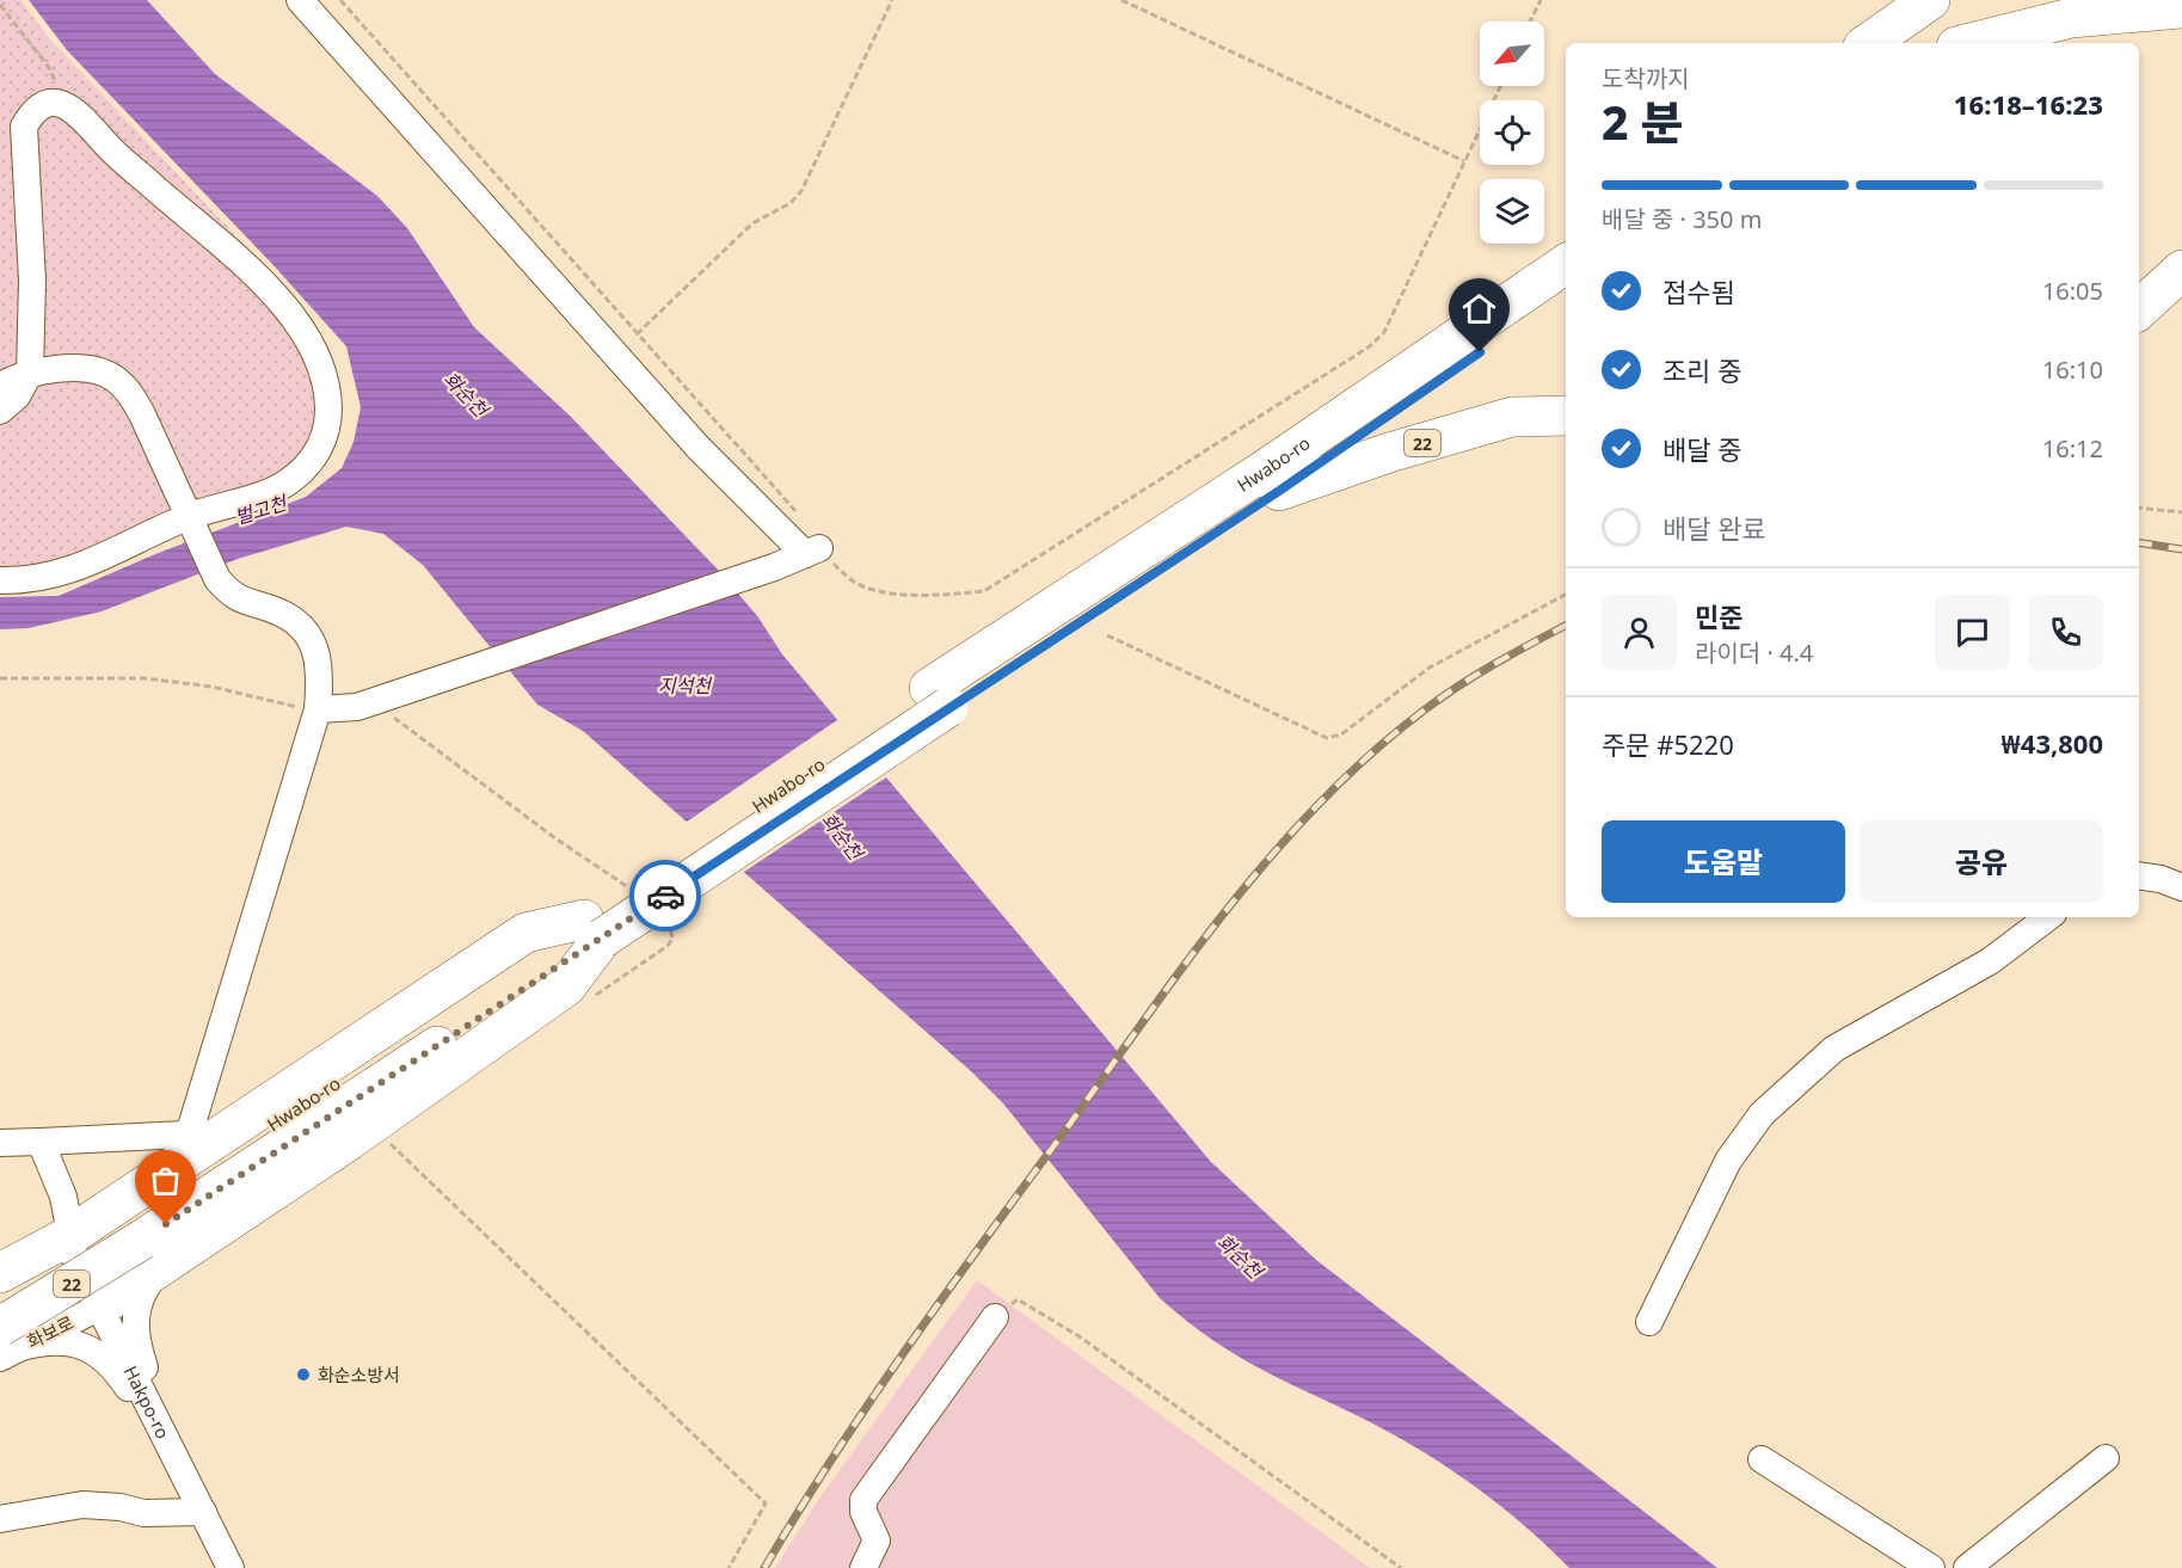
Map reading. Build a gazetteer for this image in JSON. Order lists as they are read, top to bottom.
{
  "streets": {
    "highway": ["22", "Hwabo-ro"],
    "street": ["화보로", "Hakpo-ro"]
  },
  "crossings": [
    ["22", "Hwabo-ro"],
    ["Hwabo-ro", "화보로"],
    ["화보로", "Hakpo-ro"]
  ],
  "water": ["화순천", "벌고천", "지석천"],
  "places": ["화순소방서"],
  "north": "bottom left",
  "page": {
    "heading": ["2 분", "도착까지", "16:18–16:23"],
    "panel": [
      "민준",
      "라이더 · 4.4",
      "주문 #5220",
      "₩43,800"
    ],
    "bar": "배달 중 · 350 m",
    "list": [
      ["접수됨", "16:05"],
      ["조리 중", "16:10"],
      ["배달 중", "16:12"],
      "배달 완료"
    ],
    "buttons": ["도움말", "공유"]
  }
}
